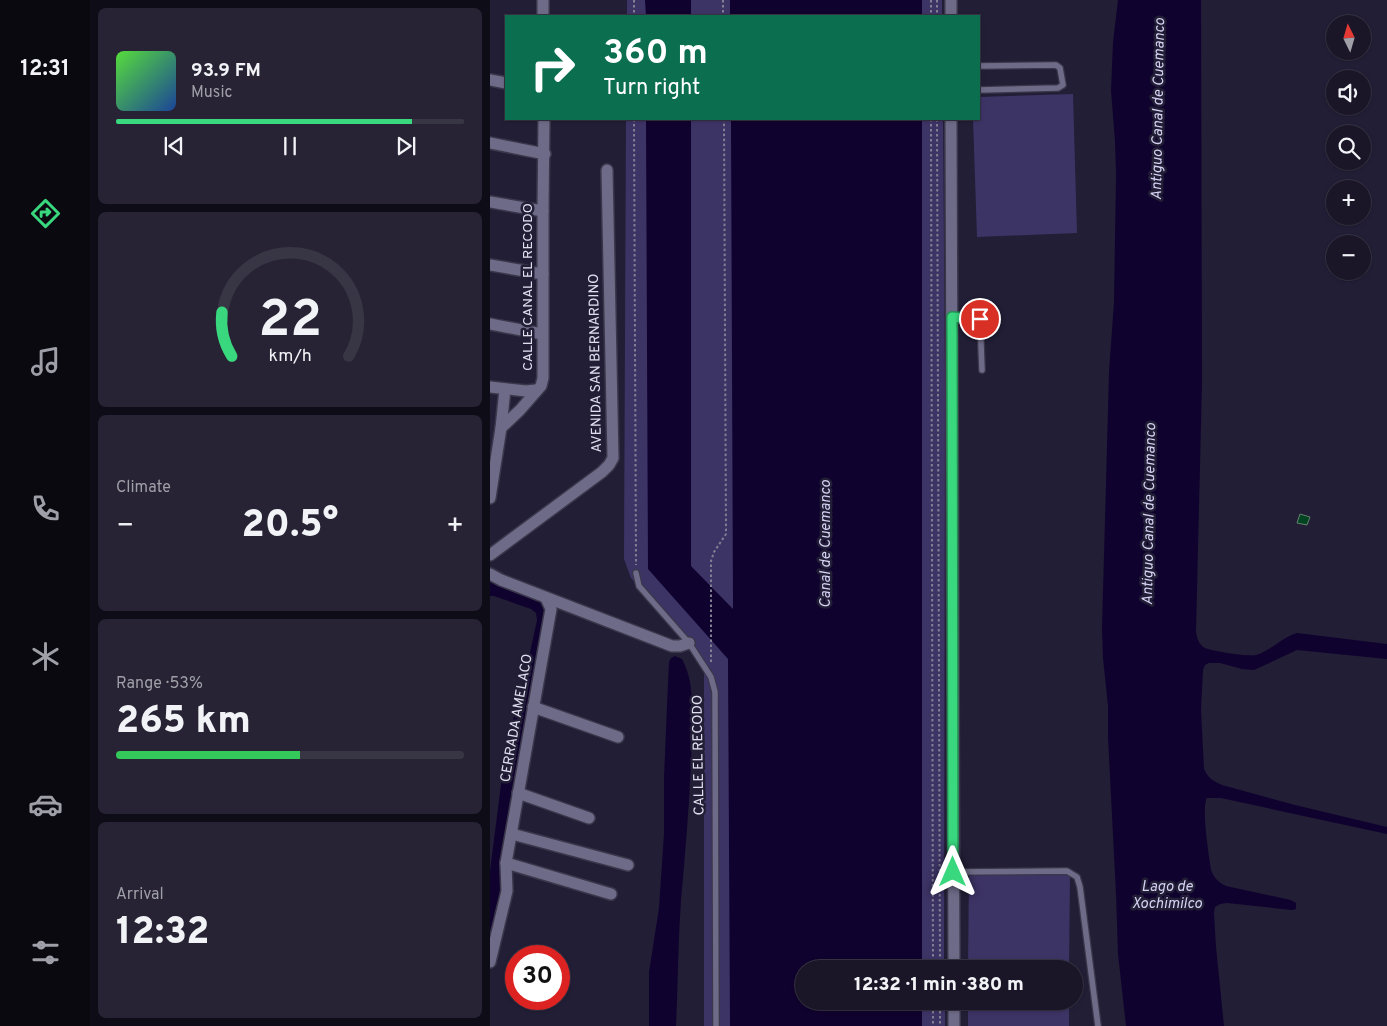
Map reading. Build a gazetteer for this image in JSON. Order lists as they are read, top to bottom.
{
  "streets": {
    "street": ["CALLE CANAL EL RECODO", "AVENIDA SAN BERNARDINO", "CERRADA AMELACO"],
    "lane": ["CALLE EL RECODO"]
  },
  "water": ["Antiguo Canal de Cuemanco", "Canal de Cuemanco", "Lago de Xochimilco"],
  "north": "top",
  "page": {
    "tabs": "12:31",
    "map_buttons": ["+", "−"],
    "turn": ["360 m", "Turn right"],
    "song": ["93.9 FM", "Music"],
    "tile": [
      "Climate",
      ["Range · 53%", "265 km"],
      ["Arrival", "12:32"]
    ],
    "heat": ["−", "20.5°", "+"],
    "limit": "30",
    "trip": "12:32 · 1 min · 380 m",
    "gauge": ["22", "km/h"]
  }
}
